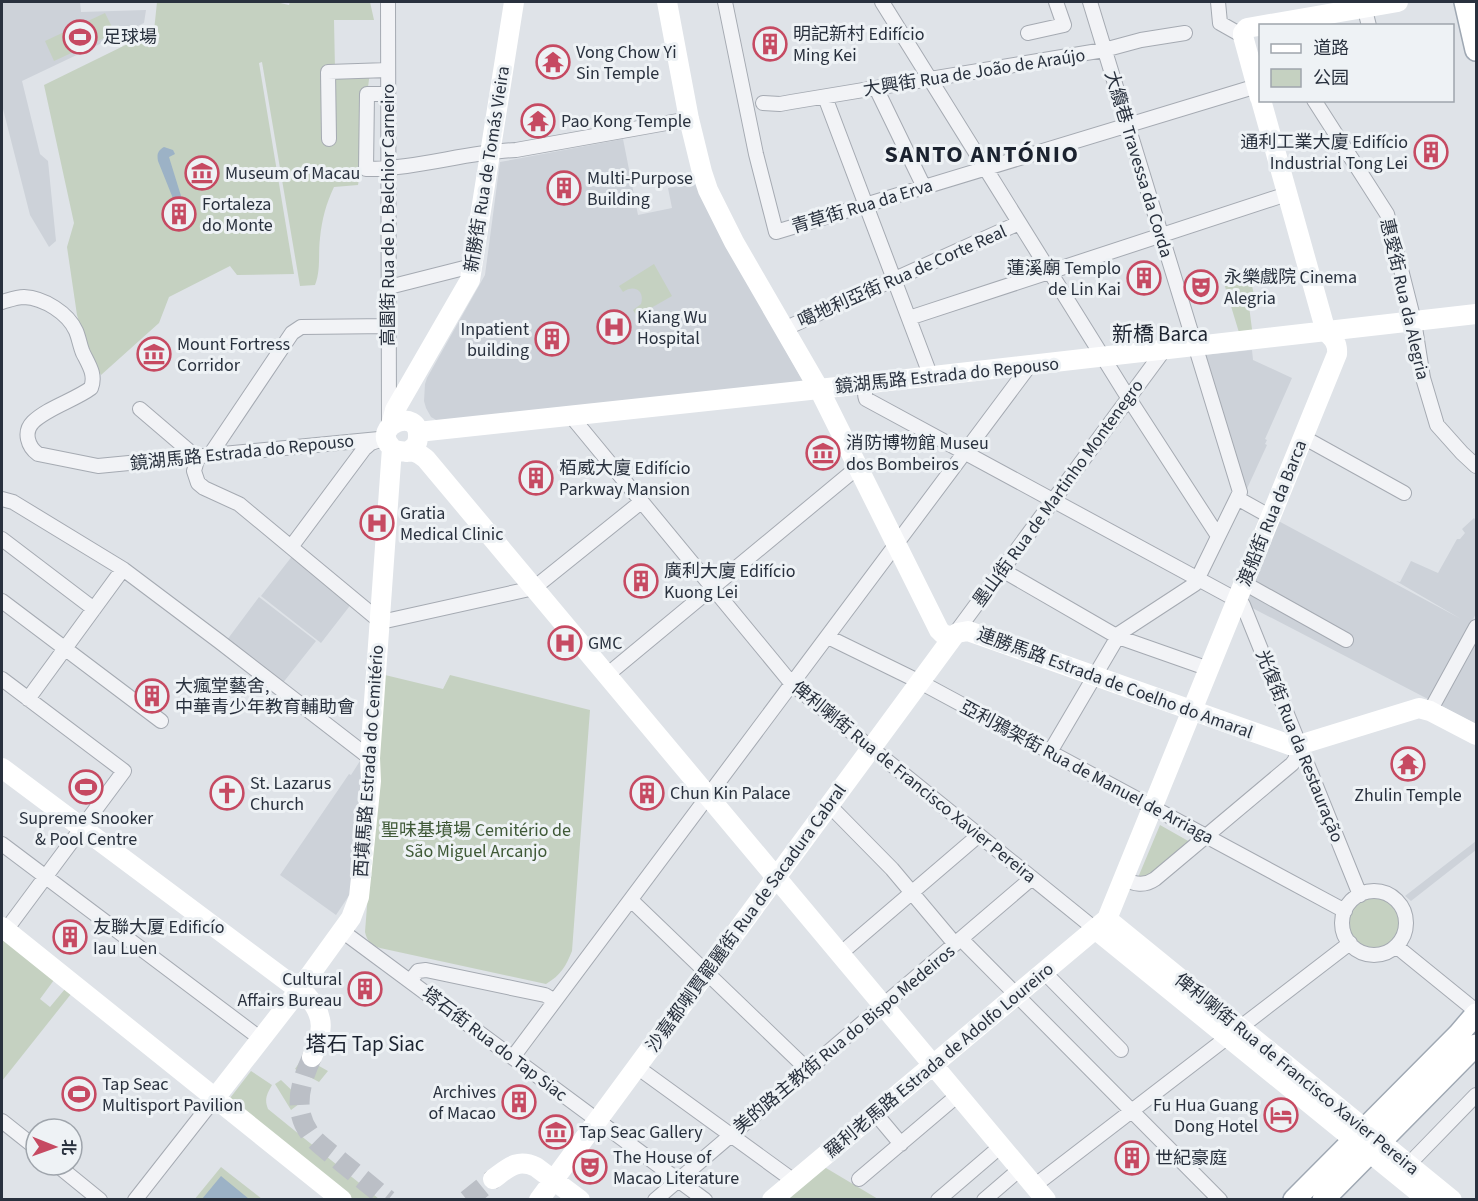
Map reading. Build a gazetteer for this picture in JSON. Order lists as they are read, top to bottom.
{
  "streets": {
    "street": [
      "大興街 Rua de João de Araújo",
      "大纜巷 Travessa da Corda",
      "新勝街 Rua de Tomás Vieira",
      "青草街 Rua da Erva",
      "高園街 Rua de D. Belchior Carneiro",
      "噶地利亞街 Rua de Corte Real",
      "惠愛街 Rua da Alegria",
      "鏡湖馬路 Estrada do Repouso",
      "墨山街 Rua de Martinho Montenegro",
      "渡船街 Rua da Barca",
      "連勝馬路 Estrada de Coelho do Amaral",
      "光復街 Rua da Restauração",
      "西墳馬路 Estrada do Cemitério",
      "亞利鴉架街 Rua de Manuel de Arriaga",
      "俾利喇街 Rua de Francisco Xavier Pereira",
      "沙嘉都喇賈罷麗街 Rua de Sacadura Cabral",
      "美的路主教街 Rua do Bispo Medeiros",
      "塔石街 Rua do Tap Siac",
      "羅利老馬路 Estrada de Adolfo Loureiro"
    ]
  },
  "crossings": [
    ["大興街 Rua de João de Araújo", "大纜巷 Travessa da Corda"],
    ["大纜巷 Travessa da Corda", "青草街 Rua da Erva"],
    ["大纜巷 Travessa da Corda", "鏡湖馬路 Estrada do Repouso"],
    ["新勝街 Rua de Tomás Vieira", "高園街 Rua de D. Belchior Carneiro"],
    ["新勝街 Rua de Tomás Vieira", "鏡湖馬路 Estrada do Repouso"],
    ["新勝街 Rua de Tomás Vieira", "西墳馬路 Estrada do Cemitério"],
    ["高園街 Rua de D. Belchior Carneiro", "鏡湖馬路 Estrada do Repouso"],
    ["噶地利亞街 Rua de Corte Real", "連勝馬路 Estrada de Coelho do Amaral"],
    ["惠愛街 Rua da Alegria", "鏡湖馬路 Estrada do Repouso"],
    ["鏡湖馬路 Estrada do Repouso", "墨山街 Rua de Martinho Montenegro"],
    ["鏡湖馬路 Estrada do Repouso", "渡船街 Rua da Barca"],
    ["鏡湖馬路 Estrada do Repouso", "連勝馬路 Estrada de Coelho do Amaral"],
    ["鏡湖馬路 Estrada do Repouso", "俾利喇街 Rua de Francisco Xavier Pereira"],
    ["墨山街 Rua de Martinho Montenegro", "連勝馬路 Estrada de Coelho do Amaral"],
    ["墨山街 Rua de Martinho Montenegro", "沙嘉都喇賈罷麗街 Rua de Sacadura Cabral"],
    ["渡船街 Rua da Barca", "連勝馬路 Estrada de Coelho do Amaral"],
    ["渡船街 Rua da Barca", "光復街 Rua da Restauração"],
    ["渡船街 Rua da Barca", "亞利鴉架街 Rua de Manuel de Arriaga"],
    ["渡船街 Rua da Barca", "俾利喇街 Rua de Francisco Xavier Pereira"],
    ["渡船街 Rua da Barca", "羅利老馬路 Estrada de Adolfo Loureiro"],
    ["連勝馬路 Estrada de Coelho do Amaral", "光復街 Rua da Restauração"],
    ["連勝馬路 Estrada de Coelho do Amaral", "沙嘉都喇賈罷麗街 Rua de Sacadura Cabral"],
    ["光復街 Rua da Restauração", "亞利鴉架街 Rua de Manuel de Arriaga"],
    ["西墳馬路 Estrada do Cemitério", "塔石街 Rua do Tap Siac"],
    ["亞利鴉架街 Rua de Manuel de Arriaga", "沙嘉都喇賈罷麗街 Rua de Sacadura Cabral"],
    ["俾利喇街 Rua de Francisco Xavier Pereira", "沙嘉都喇賈罷麗街 Rua de Sacadura Cabral"],
    ["俾利喇街 Rua de Francisco Xavier Pereira", "美的路主教街 Rua do Bispo Medeiros"],
    ["俾利喇街 Rua de Francisco Xavier Pereira", "羅利老馬路 Estrada de Adolfo Loureiro"],
    ["沙嘉都喇賈罷麗街 Rua de Sacadura Cabral", "塔石街 Rua do Tap Siac"],
    ["美的路主教街 Rua do Bispo Medeiros", "塔石街 Rua do Tap Siac"]
  ],
  "districts": ["SANTO ANTÓNIO", "新橋 Barca", "塔石 Tap Siac"],
  "parks": ["聖味基墳場 Cemitério de São Miguel Arcanjo"],
  "places": {
    "sports": ["足球場", "Supreme Snooker & Pool Centre", "Tap Seac Multisport Pavilion"],
    "building": [
      "明記新村 Edifício Ming Kei",
      "通利工業大廈 Edifício Industrial Tong Lei",
      "Multi-Purpose Building",
      "Fortaleza do Monte",
      "蓮溪廟 Templo de Lin Kai",
      "Inpatient building",
      "栢威大廈 Edifício Parkway Mansion",
      "廣利大廈 Edifício Kuong Lei",
      "大瘋堂藝舍, 中華青少年教育輔助會",
      "Chun Kin Palace",
      "友聯大厦 Edificío Iau Luen",
      "Cultural Affairs Bureau",
      "Archives of Macao",
      "世紀豪庭"
    ],
    "temple": ["Vong Chow Yi Sin Temple", "Pao Kong Temple", "Zhulin Temple"],
    "museum": [
      "Museum of Macau",
      "Mount Fortress Corridor",
      "消防博物館 Museu dos Bombeiros",
      "Tap Seac Gallery"
    ],
    "theatre": ["永樂戲院 Cinema Alegria", "The House of Macao Literature"],
    "hospital": ["Kiang Wu Hospital", "Gratia Medical Clinic", "GMC"],
    "church": ["St. Lazarus Church"],
    "hotel": ["Fu Hua Guang Dong Hotel"]
  },
  "legend": ["道路", "公园"],
  "north": "right"
}
